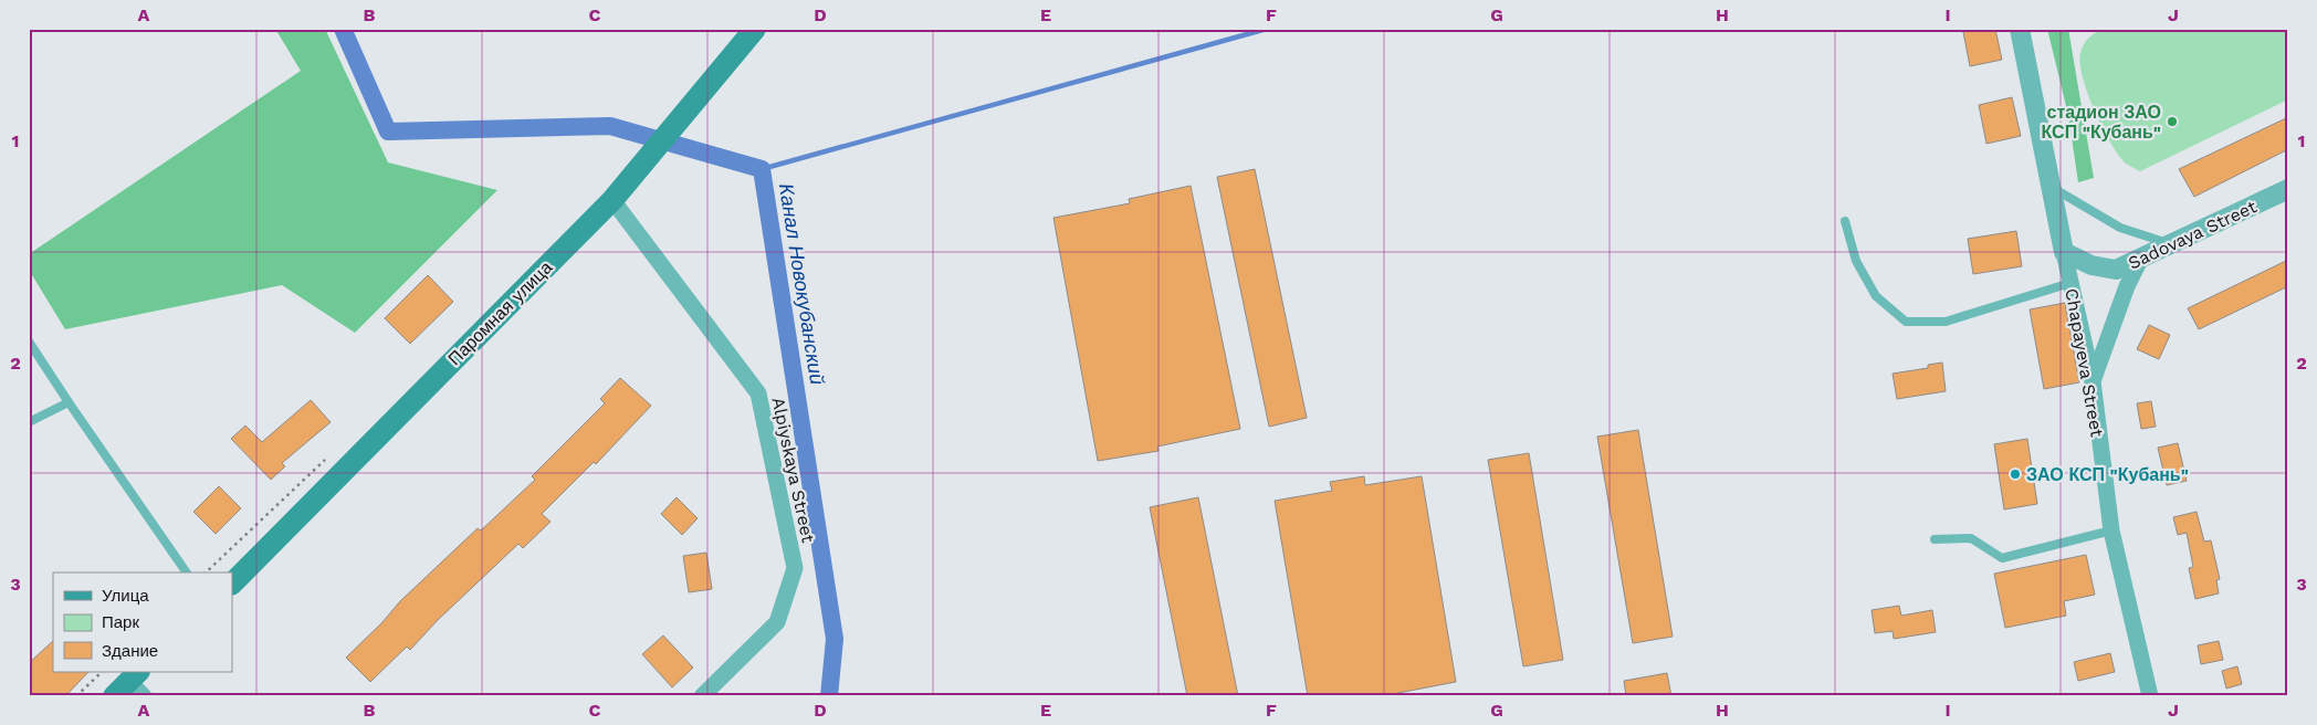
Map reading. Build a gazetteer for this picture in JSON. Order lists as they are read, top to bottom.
{
  "streets": {
    "main road": ["Паромная улица"],
    "street": ["Sadovaya Street", "Chapayeva Street", "Alpiyskaya Street"]
  },
  "crossings": [
    ["Sadovaya Street", "Chapayeva Street"],
    ["Паромная улица", "Alpiyskaya Street"]
  ],
  "water": ["Канал Новокубанский"],
  "places": ["стадион ЗАО КСП \"Кубань\"", "ЗАО КСП \"Кубань\""],
  "legend": ["Улица", "Парк", "Здание"],
  "grid": {
    "columns": [
      "A",
      "B",
      "C",
      "D",
      "E",
      "F",
      "G",
      "H",
      "I",
      "J"
    ],
    "rows": ["1", "2", "3"]
  }
}
